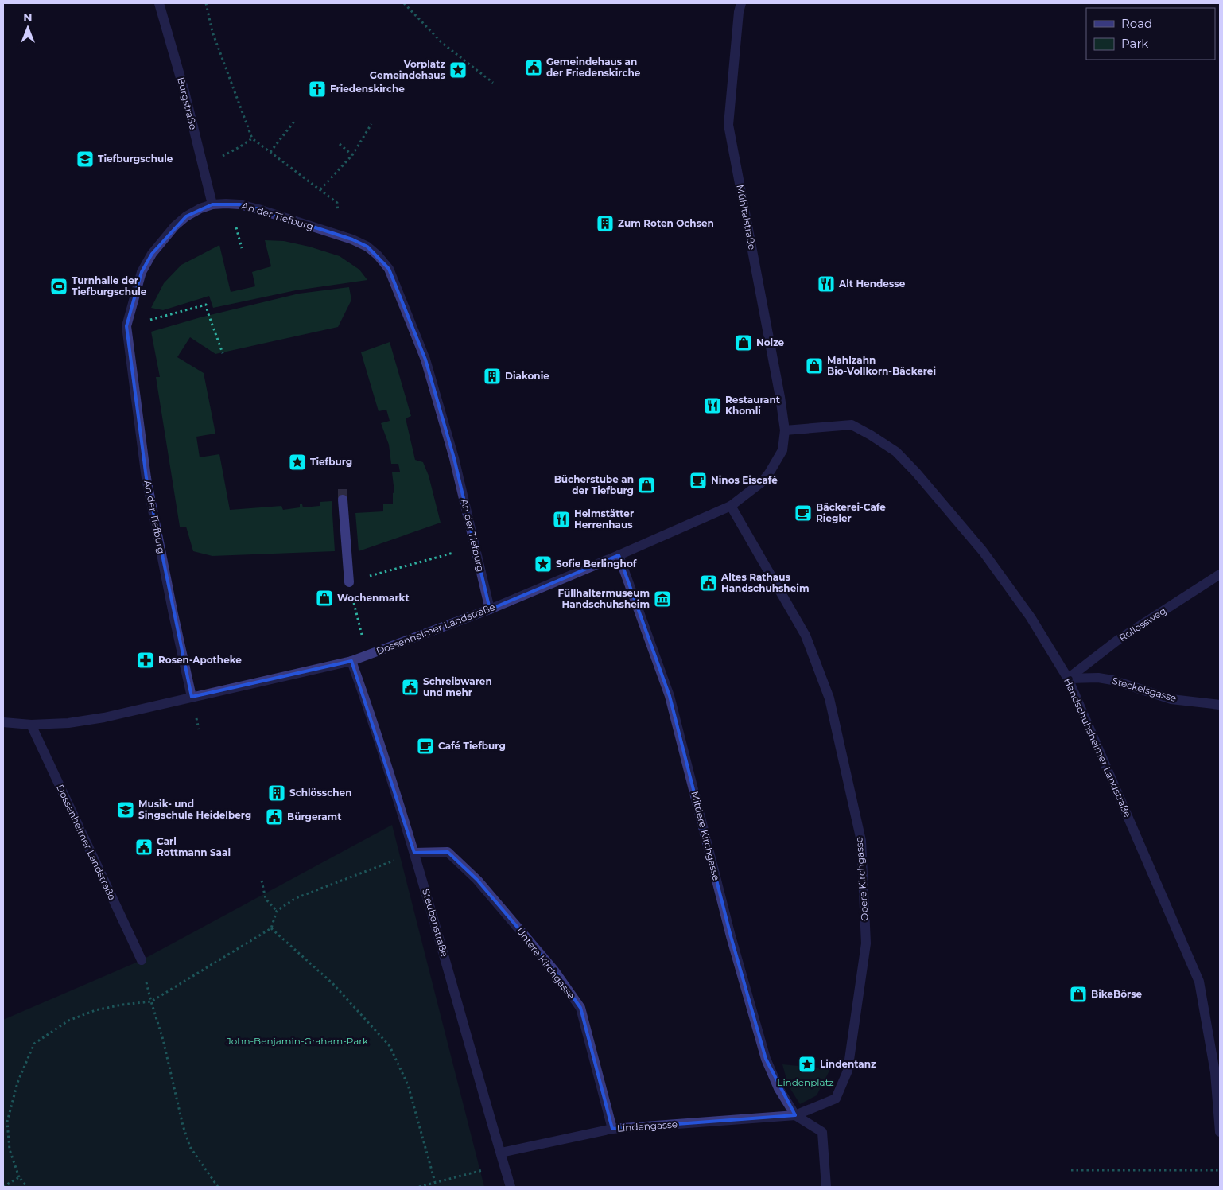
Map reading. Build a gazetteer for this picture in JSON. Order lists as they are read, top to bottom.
{
  "streets": {
    "street": [
      "Burgstraße",
      "An der Tiefburg",
      "Mühltalstraße",
      "Rollossweg",
      "Dossenheimer Landstraße",
      "Steckelsgasse",
      "Handschuhsheimer Landstraße",
      "Mittlere Kirchgasse",
      "Obere Kirchgasse",
      "Steubenstraße",
      "Untere Kirchgasse",
      "Lindengasse"
    ]
  },
  "crossings": [
    ["Burgstraße", "An der Tiefburg"],
    ["An der Tiefburg", "Dossenheimer Landstraße"],
    ["Mühltalstraße", "Dossenheimer Landstraße"],
    ["Mühltalstraße", "Handschuhsheimer Landstraße"],
    ["Rollossweg", "Steckelsgasse"],
    ["Rollossweg", "Handschuhsheimer Landstraße"],
    ["Dossenheimer Landstraße", "Handschuhsheimer Landstraße"],
    ["Dossenheimer Landstraße", "Mittlere Kirchgasse"],
    ["Dossenheimer Landstraße", "Obere Kirchgasse"],
    ["Dossenheimer Landstraße", "Steubenstraße"],
    ["Steckelsgasse", "Handschuhsheimer Landstraße"],
    ["Mittlere Kirchgasse", "Obere Kirchgasse"],
    ["Mittlere Kirchgasse", "Lindengasse"],
    ["Obere Kirchgasse", "Lindengasse"],
    ["Steubenstraße", "Untere Kirchgasse"],
    ["Steubenstraße", "Lindengasse"],
    ["Untere Kirchgasse", "Lindengasse"]
  ],
  "parks": ["John-Benjamin-Graham-Park", "Lindenplatz"],
  "places": {
    "public building": [
      "Gemeindehaus an der Friedenskirche",
      "Altes Rathaus Handschuhsheim",
      "Schreibwaren und mehr",
      "Bürgeramt",
      "Carl Rottmann Saal"
    ],
    "place": [
      "Vorplatz Gemeindehaus",
      "Tiefburg",
      "Sofie Berlinghof",
      "Lindentanz"
    ],
    "church": ["Friedenskirche"],
    "school or university": ["Tiefburgschule", "Musik- und Singschule Heidelberg"],
    "building": ["Zum Roten Ochsen", "Diakonie", "Schlösschen"],
    "restaurant": ["Alt Hendesse", "Restaurant Khomli", "Helmstätter Herrenhaus"],
    "sports": ["Turnhalle der Tiefburgschule"],
    "shop": [
      "Nolze",
      "Mahlzahn Bio-Vollkorn-Bäckerei",
      "Bücherstube an der Tiefburg",
      "Wochenmarkt",
      "BikeBörse"
    ],
    "cafe": ["Ninos Eiscafé", "Bäckerei-Cafe Riegler", "Café Tiefburg"],
    "museum": ["Füllhaltermuseum Handschuhsheim"],
    "pharmacy": ["Rosen-Apotheke"]
  },
  "legend": ["Road", "Park"],
  "north": "top"
}
